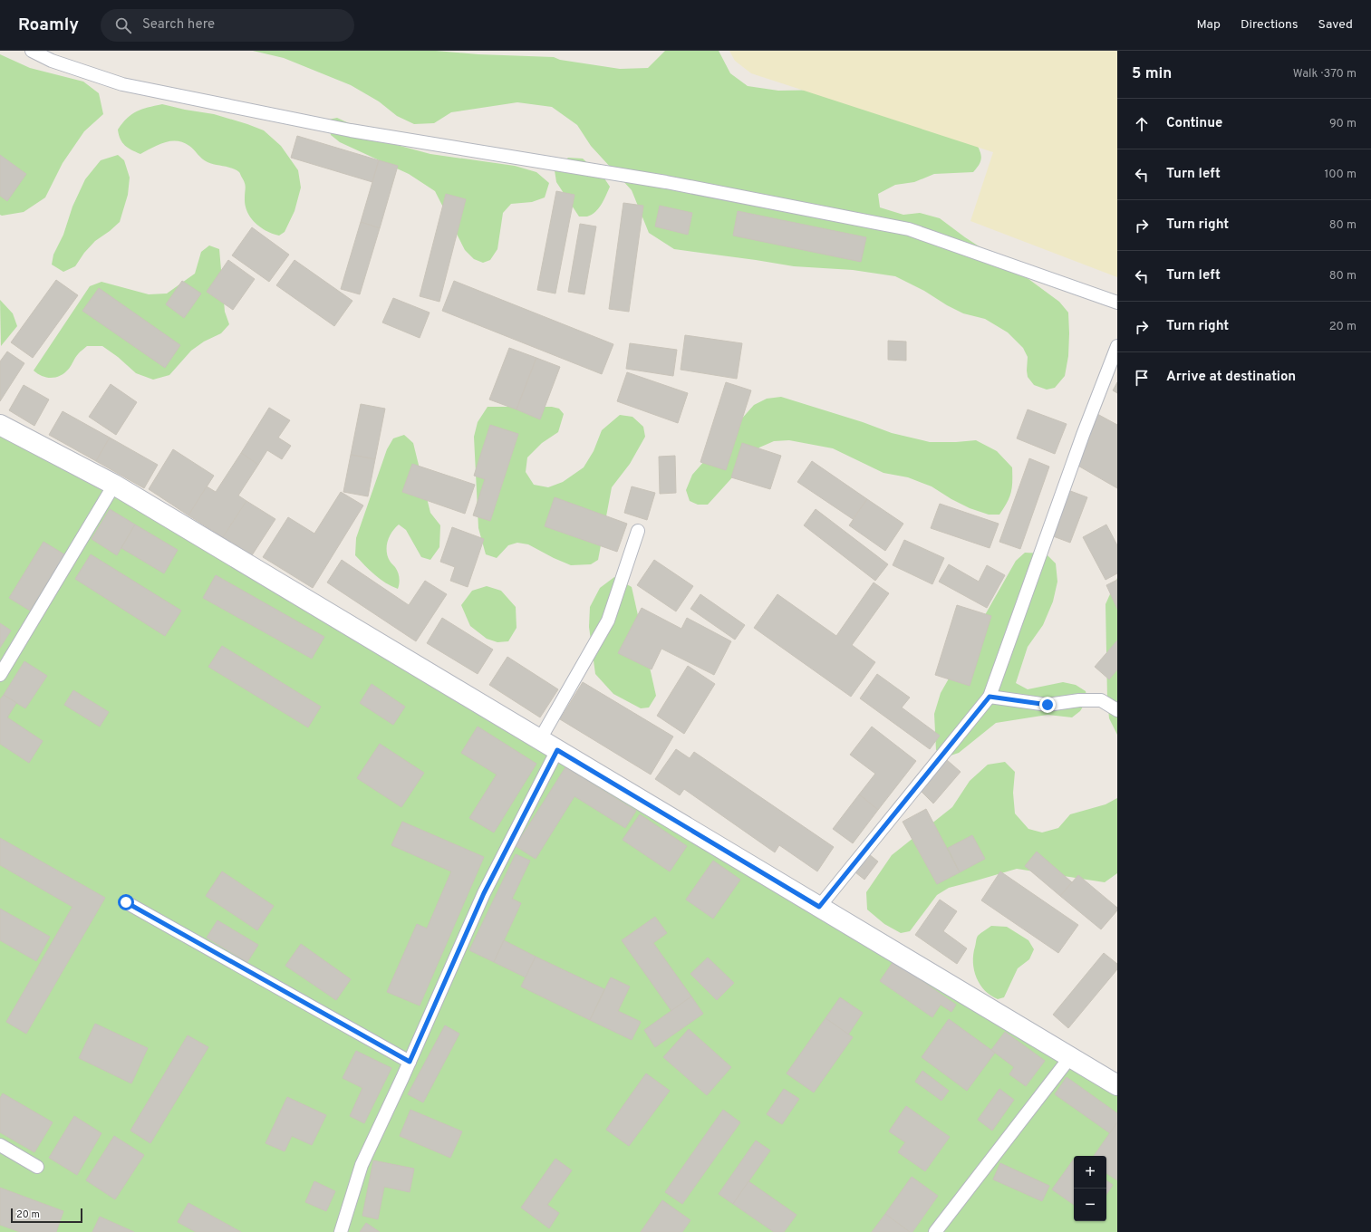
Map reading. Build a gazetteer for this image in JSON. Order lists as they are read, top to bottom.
{
  "scale_bar": "20 m",
  "page": {
    "header": "Roamly",
    "search": "Search here",
    "nav": ["Map", "Directions", "Saved"],
    "heading": ["5 min", "Walk · 370 m"],
    "list": [
      ["Continue", "90 m"],
      ["Turn left", "100 m"],
      ["Turn right", "80 m"],
      ["Turn left", "80 m"],
      ["Turn right", "20 m"],
      "Arrive at destination"
    ],
    "map_buttons": ["+", "−"],
    "scale": "20 m"
  }
}
